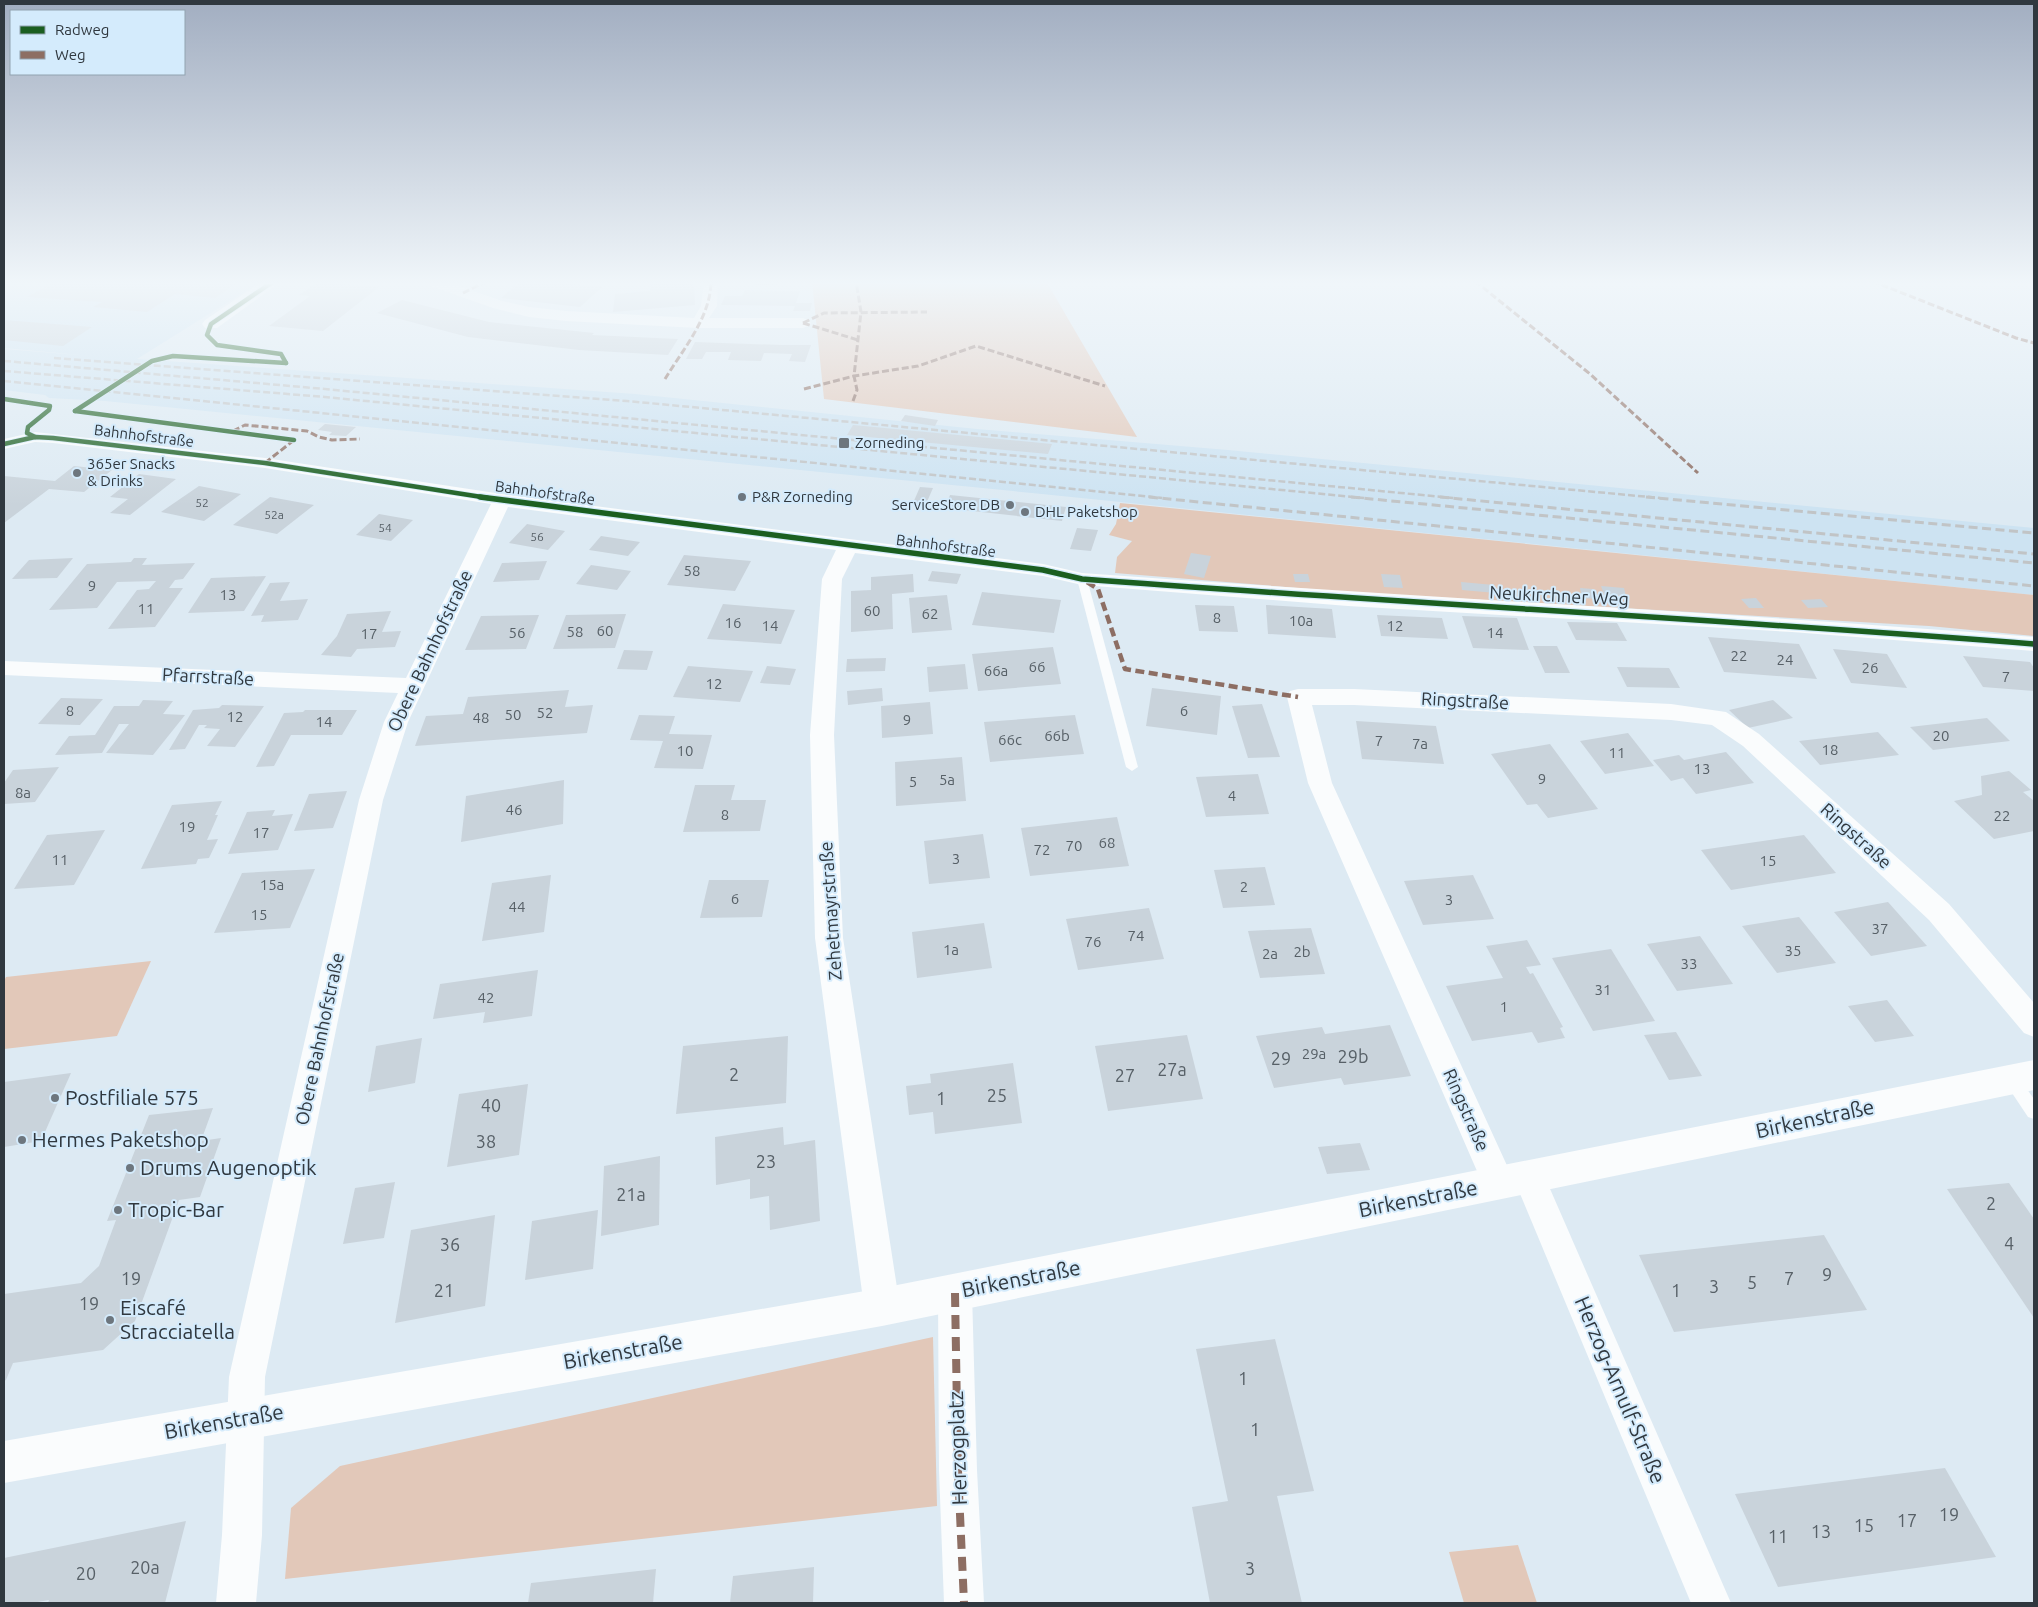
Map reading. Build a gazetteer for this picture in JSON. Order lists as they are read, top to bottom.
{
  "streets": {
    "street": [
      "Bahnhofstraße",
      "Neukirchner Weg",
      "Obere Bahnhofstraße",
      "Pfarrstraße",
      "Ringstraße",
      "Zehetmayrstraße",
      "Birkenstraße",
      "Herzog-Arnulf-Straße",
      "Herzogplatz"
    ]
  },
  "crossings": [
    ["Bahnhofstraße", "Neukirchner Weg"],
    ["Bahnhofstraße", "Obere Bahnhofstraße"],
    ["Bahnhofstraße", "Zehetmayrstraße"],
    ["Obere Bahnhofstraße", "Pfarrstraße"],
    ["Obere Bahnhofstraße", "Birkenstraße"],
    ["Ringstraße", "Birkenstraße"],
    ["Ringstraße", "Herzog-Arnulf-Straße"],
    ["Zehetmayrstraße", "Birkenstraße"],
    ["Birkenstraße", "Herzog-Arnulf-Straße"],
    ["Birkenstraße", "Herzogplatz"]
  ],
  "places": {
    "transit": ["Zorneding"],
    "other": [
      "365er Snacks & Drinks",
      "P&R Zorneding",
      "ServiceStore DB",
      "DHL Paketshop",
      "Postfiliale 575",
      "Hermes Paketshop",
      "Drums Augenoptik",
      "Tropic-Bar",
      "Eiscafé Stracciatella"
    ]
  },
  "house_numbers": [
    "52",
    "52a",
    "54",
    "56",
    "58",
    "9",
    "13",
    "11",
    "60",
    "62",
    "8",
    "10a",
    "16",
    "14",
    "12",
    "60",
    "58",
    "56",
    "14",
    "17",
    "22",
    "24",
    "66",
    "26",
    "66a",
    "7",
    "12",
    "8",
    "6",
    "52",
    "50",
    "12",
    "48",
    "9",
    "14",
    "66b",
    "20",
    "66c",
    "7",
    "7a",
    "18",
    "10",
    "11",
    "13",
    "9",
    "5a",
    "5",
    "8a",
    "4",
    "46",
    "8",
    "22",
    "19",
    "17",
    "68",
    "70",
    "72",
    "3",
    "11",
    "15",
    "15a",
    "2",
    "6",
    "3",
    "44",
    "15",
    "37",
    "74",
    "76",
    "1a",
    "35",
    "2b",
    "2a",
    "33",
    "31",
    "42",
    "1",
    "29a",
    "29b",
    "29",
    "27a",
    "2",
    "27",
    "25",
    "1",
    "40",
    "38",
    "23",
    "21a",
    "2",
    "4",
    "36",
    "9",
    "19",
    "7",
    "5",
    "3",
    "21",
    "1",
    "19",
    "1",
    "1",
    "19",
    "17",
    "15",
    "13",
    "11",
    "20a",
    "3",
    "20"
  ],
  "legend": ["Radweg", "Weg"]
}
